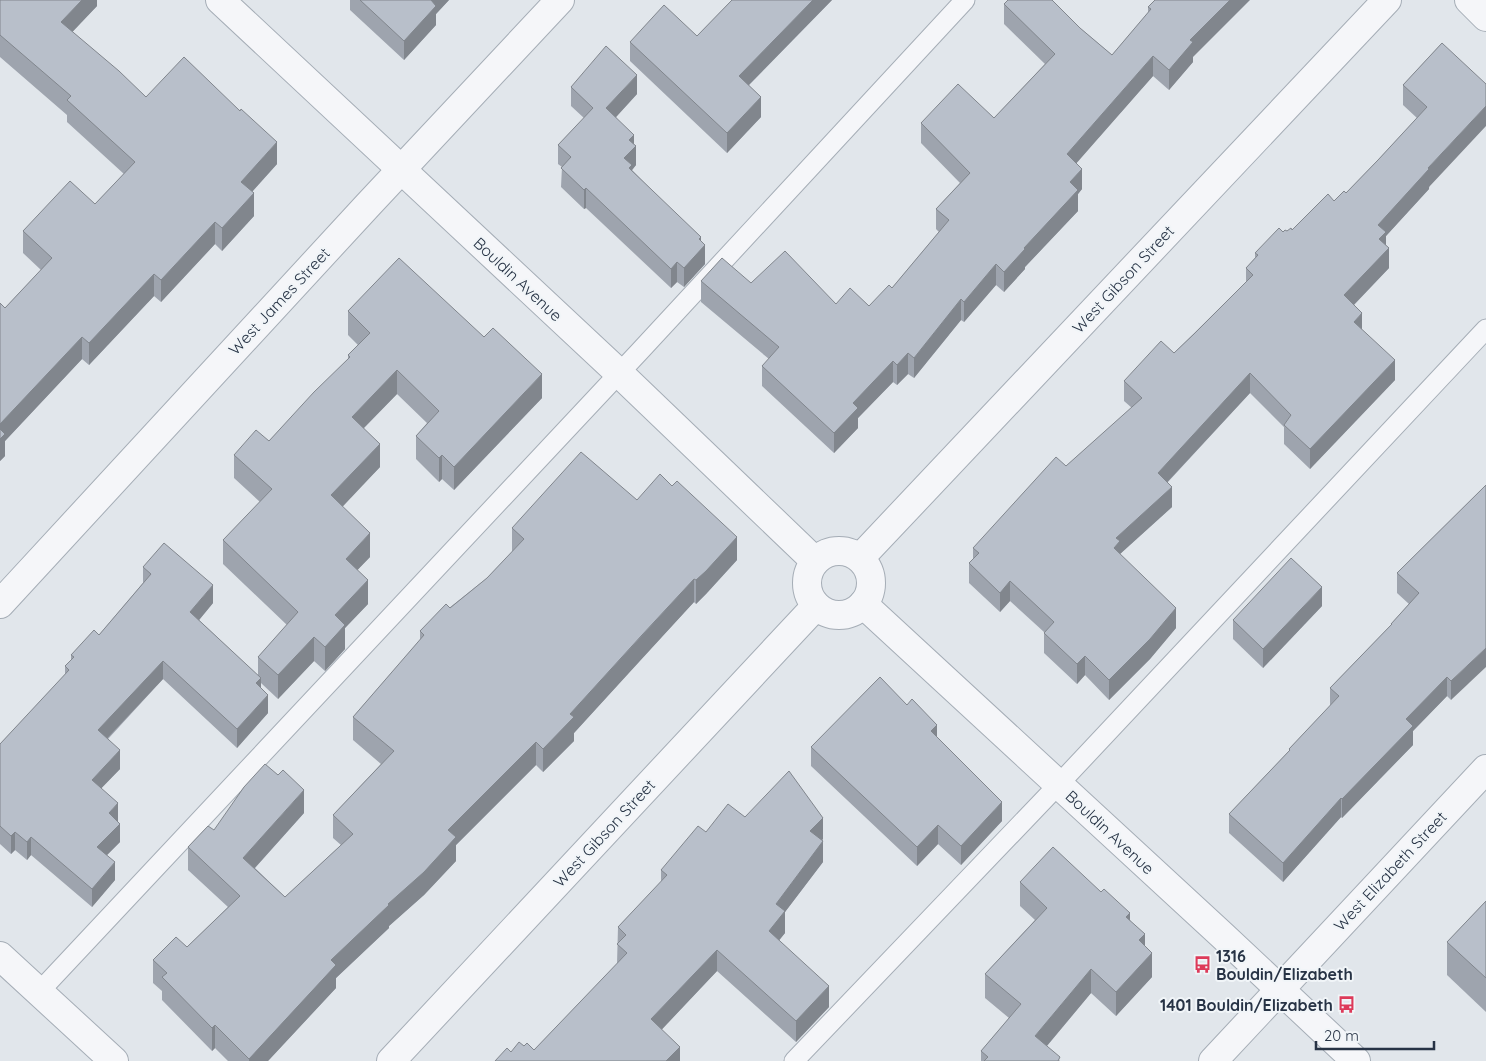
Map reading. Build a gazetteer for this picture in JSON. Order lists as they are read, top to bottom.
{
  "streets": {
    "street": [
      "Bouldin Avenue",
      "West Gibson Street",
      "West James Street",
      "West Elizabeth Street"
    ]
  },
  "crossings": [
    ["Bouldin Avenue", "West Gibson Street"],
    ["Bouldin Avenue", "West James Street"],
    ["Bouldin Avenue", "West Elizabeth Street"]
  ],
  "places": {
    "bus stop": ["1316 Bouldin/Elizabeth", "1401 Bouldin/Elizabeth"]
  },
  "scale_bar": "20 m"
}
